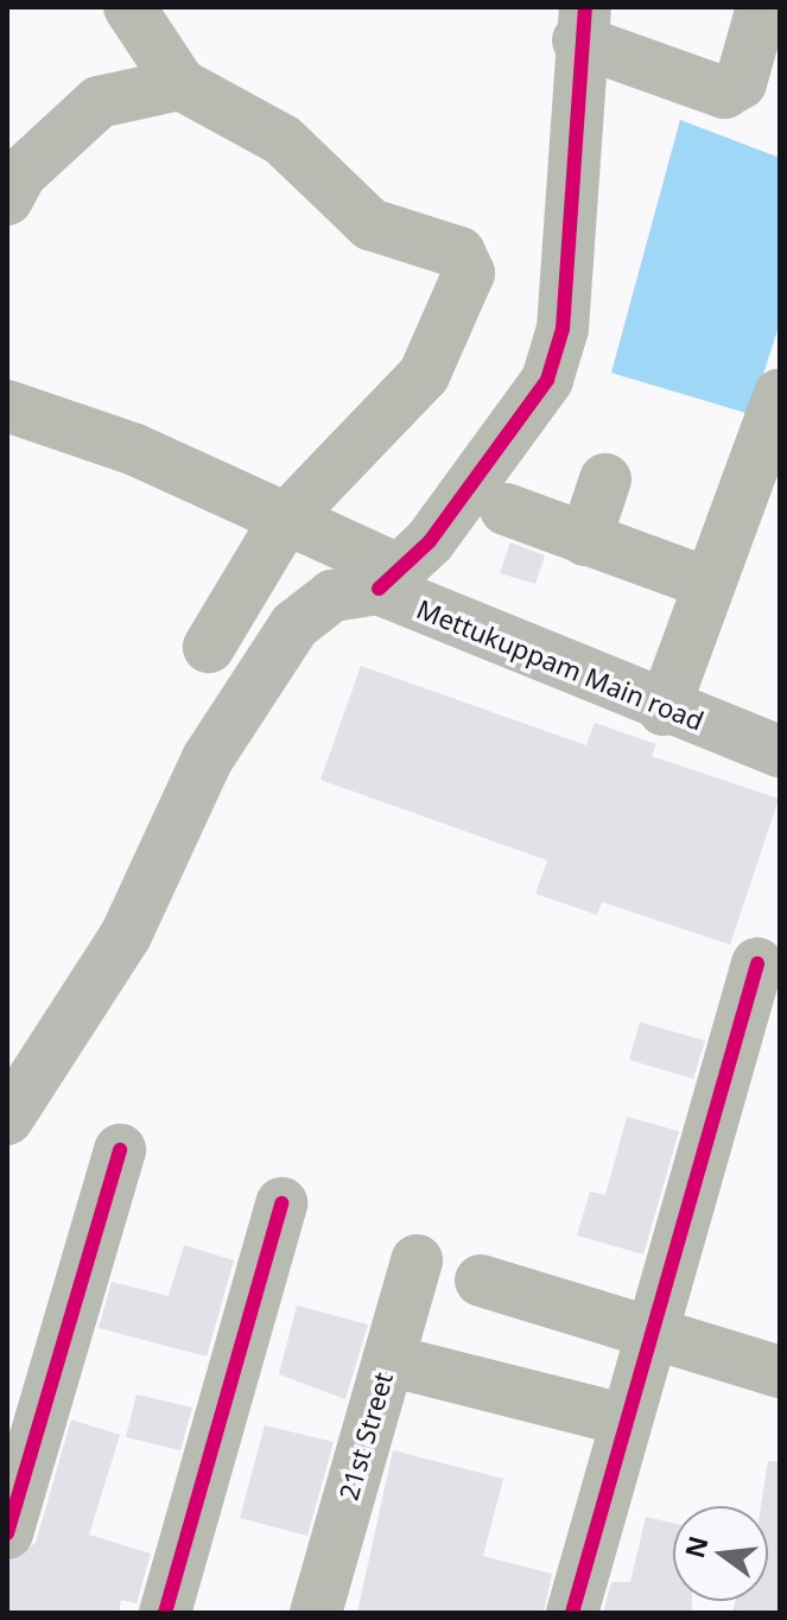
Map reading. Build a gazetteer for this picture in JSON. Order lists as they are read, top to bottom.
{
  "streets": {
    "main road": ["Mettukuppam Main road"],
    "street": ["21st Street"]
  },
  "north": "left"
}
